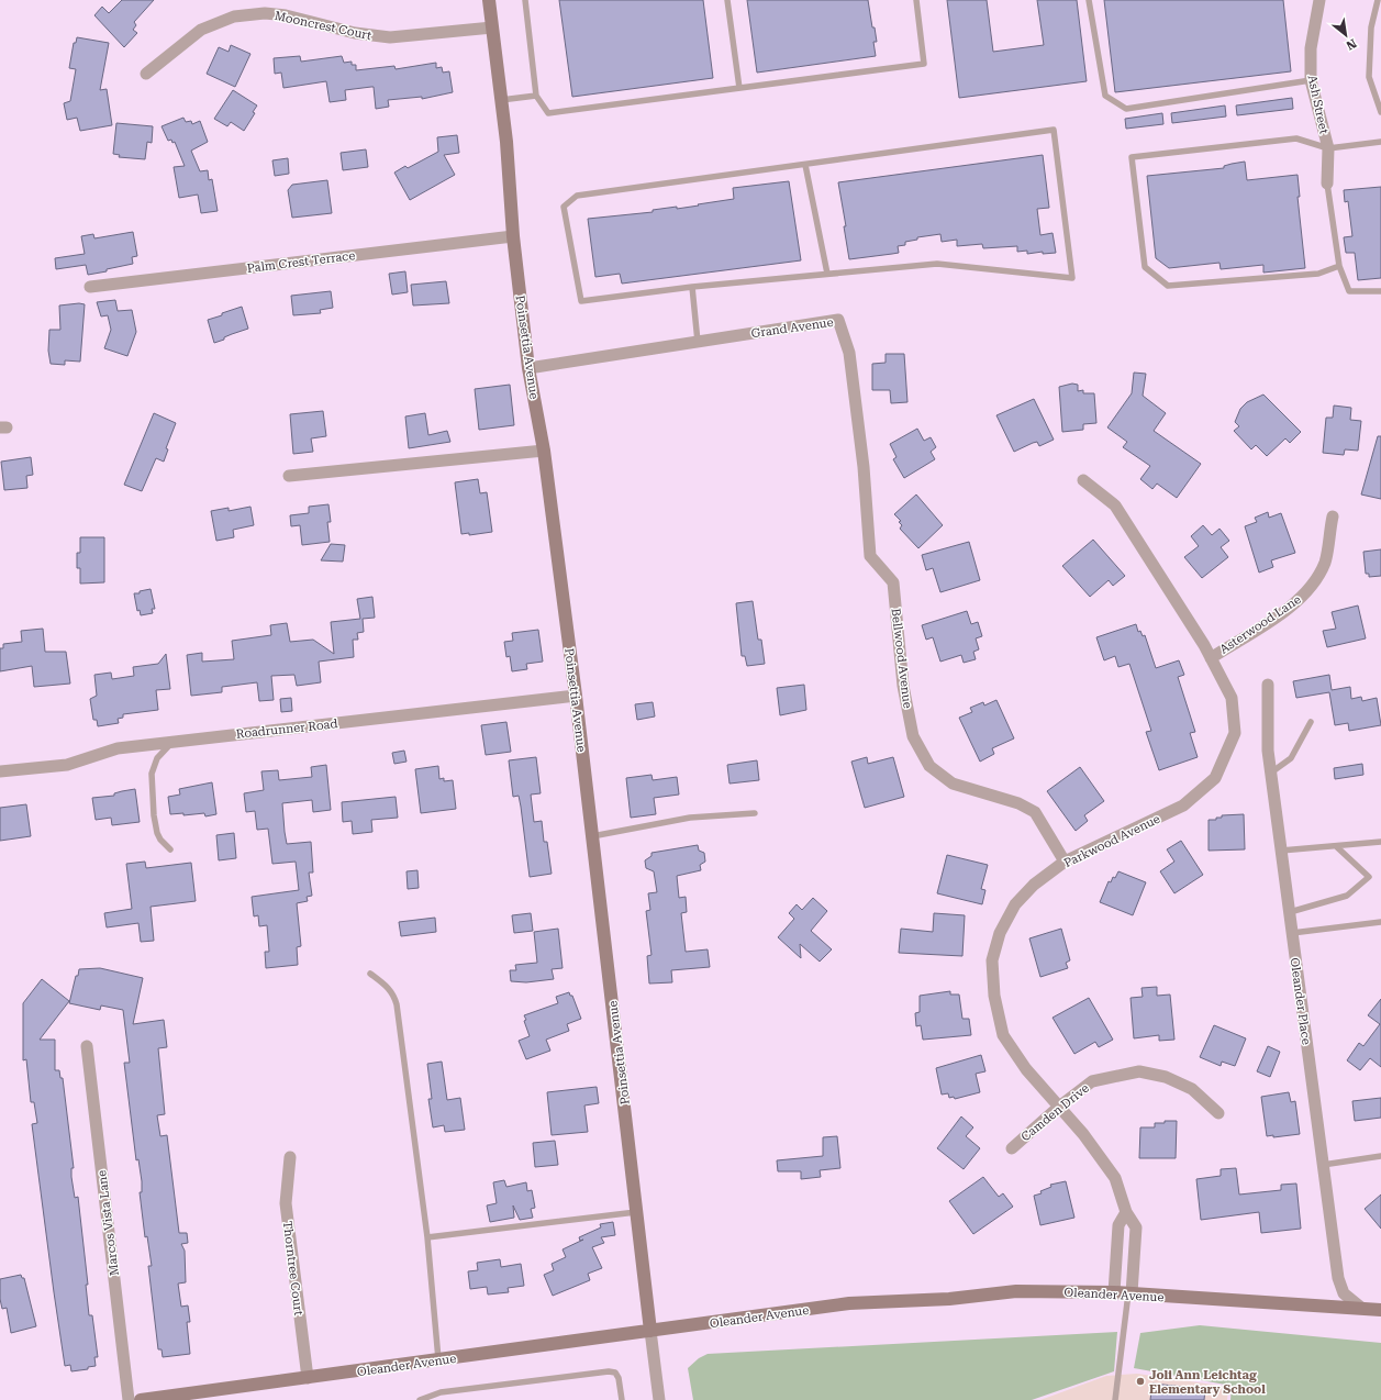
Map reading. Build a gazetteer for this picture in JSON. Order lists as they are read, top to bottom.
{
  "streets": {
    "street": [
      "Mooncrest Court",
      "Ash Street",
      "Palm Crest Terrace",
      "Grand Avenue",
      "Poinsettia Avenue",
      "Asterwood Lane",
      "Bellwood Avenue",
      "Roadrunner Road",
      "Parkwood Avenue",
      "Oleander Place",
      "Camden Drive",
      "Marcos Vista Lane",
      "Thorntree Court",
      "Oleander Avenue"
    ]
  },
  "crossings": [
    ["Mooncrest Court", "Poinsettia Avenue"],
    ["Palm Crest Terrace", "Poinsettia Avenue"],
    ["Grand Avenue", "Poinsettia Avenue"],
    ["Grand Avenue", "Bellwood Avenue"],
    ["Poinsettia Avenue", "Roadrunner Road"],
    ["Poinsettia Avenue", "Oleander Avenue"],
    ["Asterwood Lane", "Parkwood Avenue"],
    ["Bellwood Avenue", "Parkwood Avenue"],
    ["Parkwood Avenue", "Camden Drive"],
    ["Parkwood Avenue", "Oleander Avenue"],
    ["Oleander Place", "Oleander Avenue"],
    ["Thorntree Court", "Oleander Avenue"]
  ],
  "places": ["Joli Ann Leichtag Elementary School"],
  "north": "bottom right"
}
